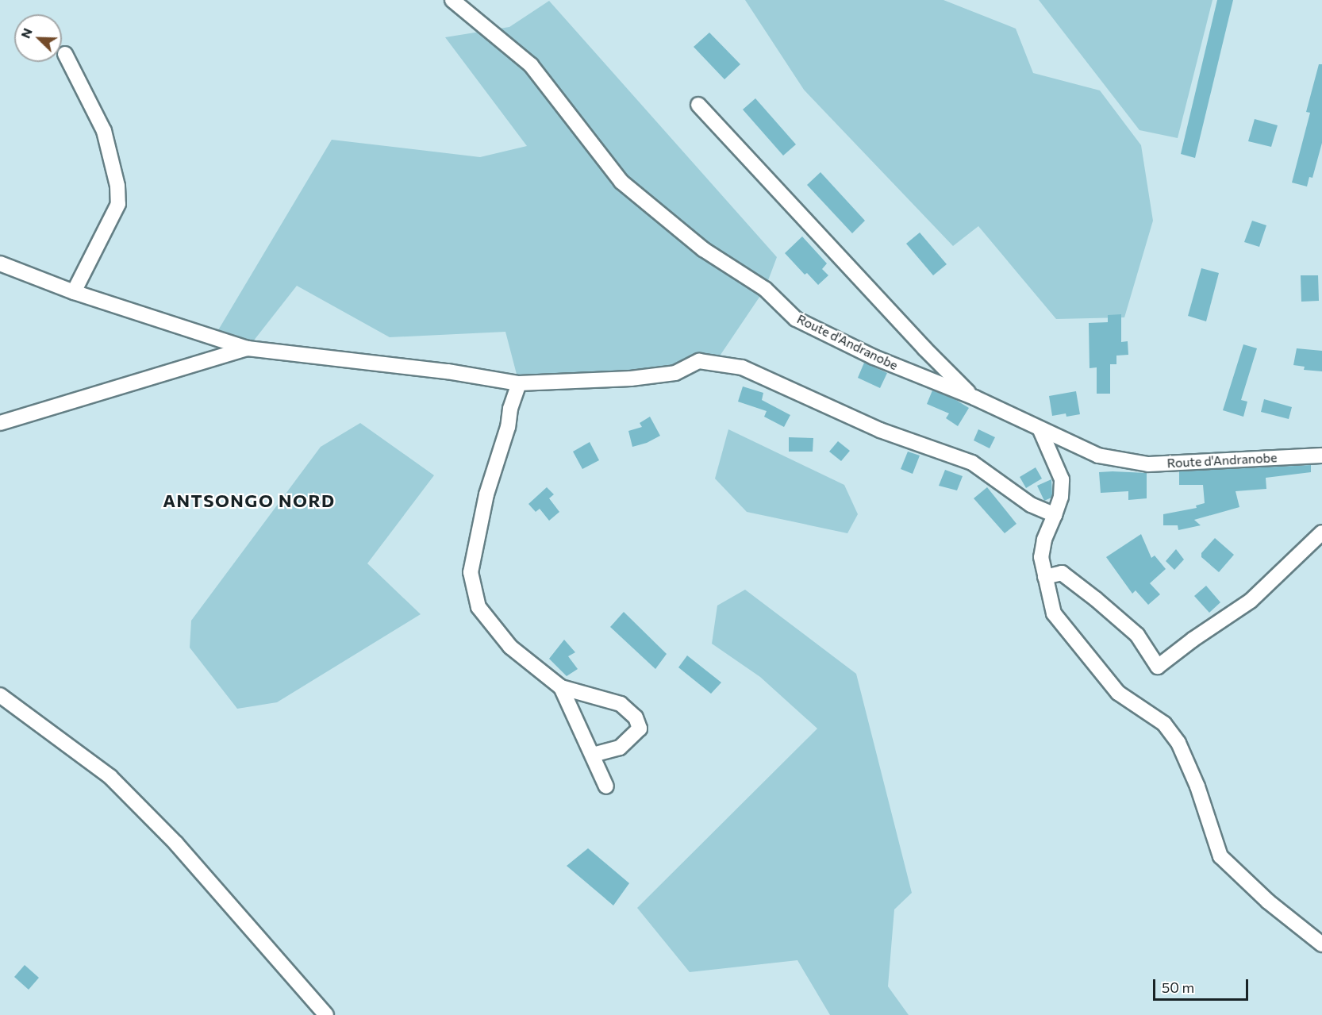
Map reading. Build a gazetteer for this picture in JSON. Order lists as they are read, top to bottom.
{
  "streets": {
    "street": ["Route d'Andranobe"]
  },
  "districts": ["ANTSONGO NORD"],
  "scale_bar": "50 m",
  "north": "top left"
}
